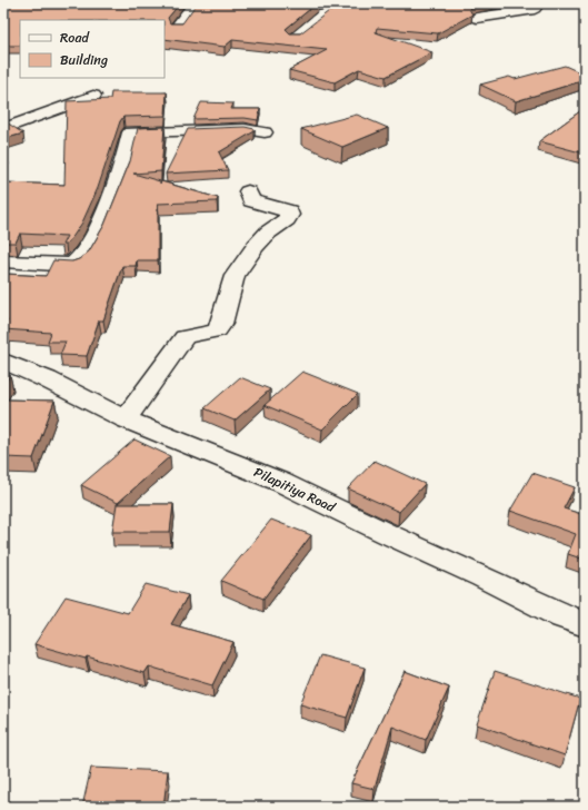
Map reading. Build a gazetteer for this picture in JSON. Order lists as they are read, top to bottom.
{
  "streets": {
    "street": ["Pilapitiya Road"]
  },
  "legend": ["Road", "Building"]
}
